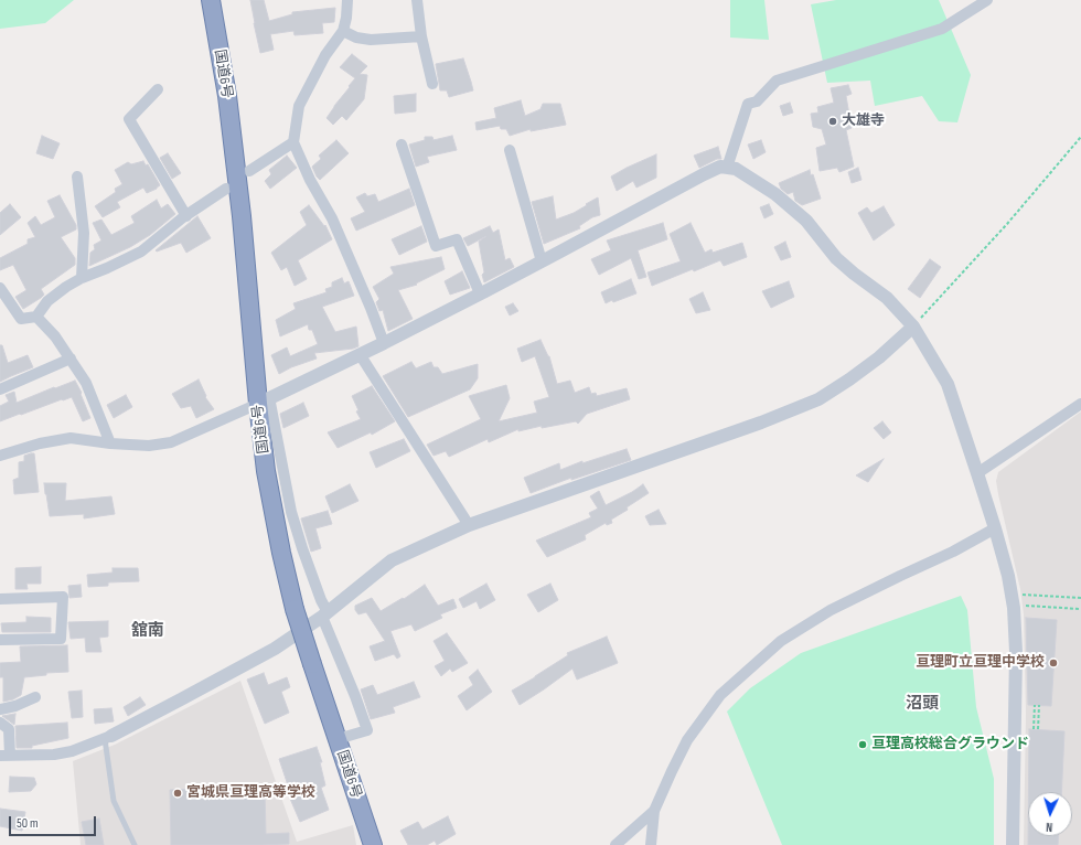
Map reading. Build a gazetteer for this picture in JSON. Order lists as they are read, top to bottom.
{
  "streets": {
    "highway": ["国道6号"]
  },
  "districts": ["舘南", "沼頭"],
  "places": [
    "大雄寺",
    "亘理町立亘理中学校",
    "亘理高校総合グラウンド",
    "宮城県亘理高等学校"
  ],
  "scale_bar": "50 m",
  "north": "bottom"
}
